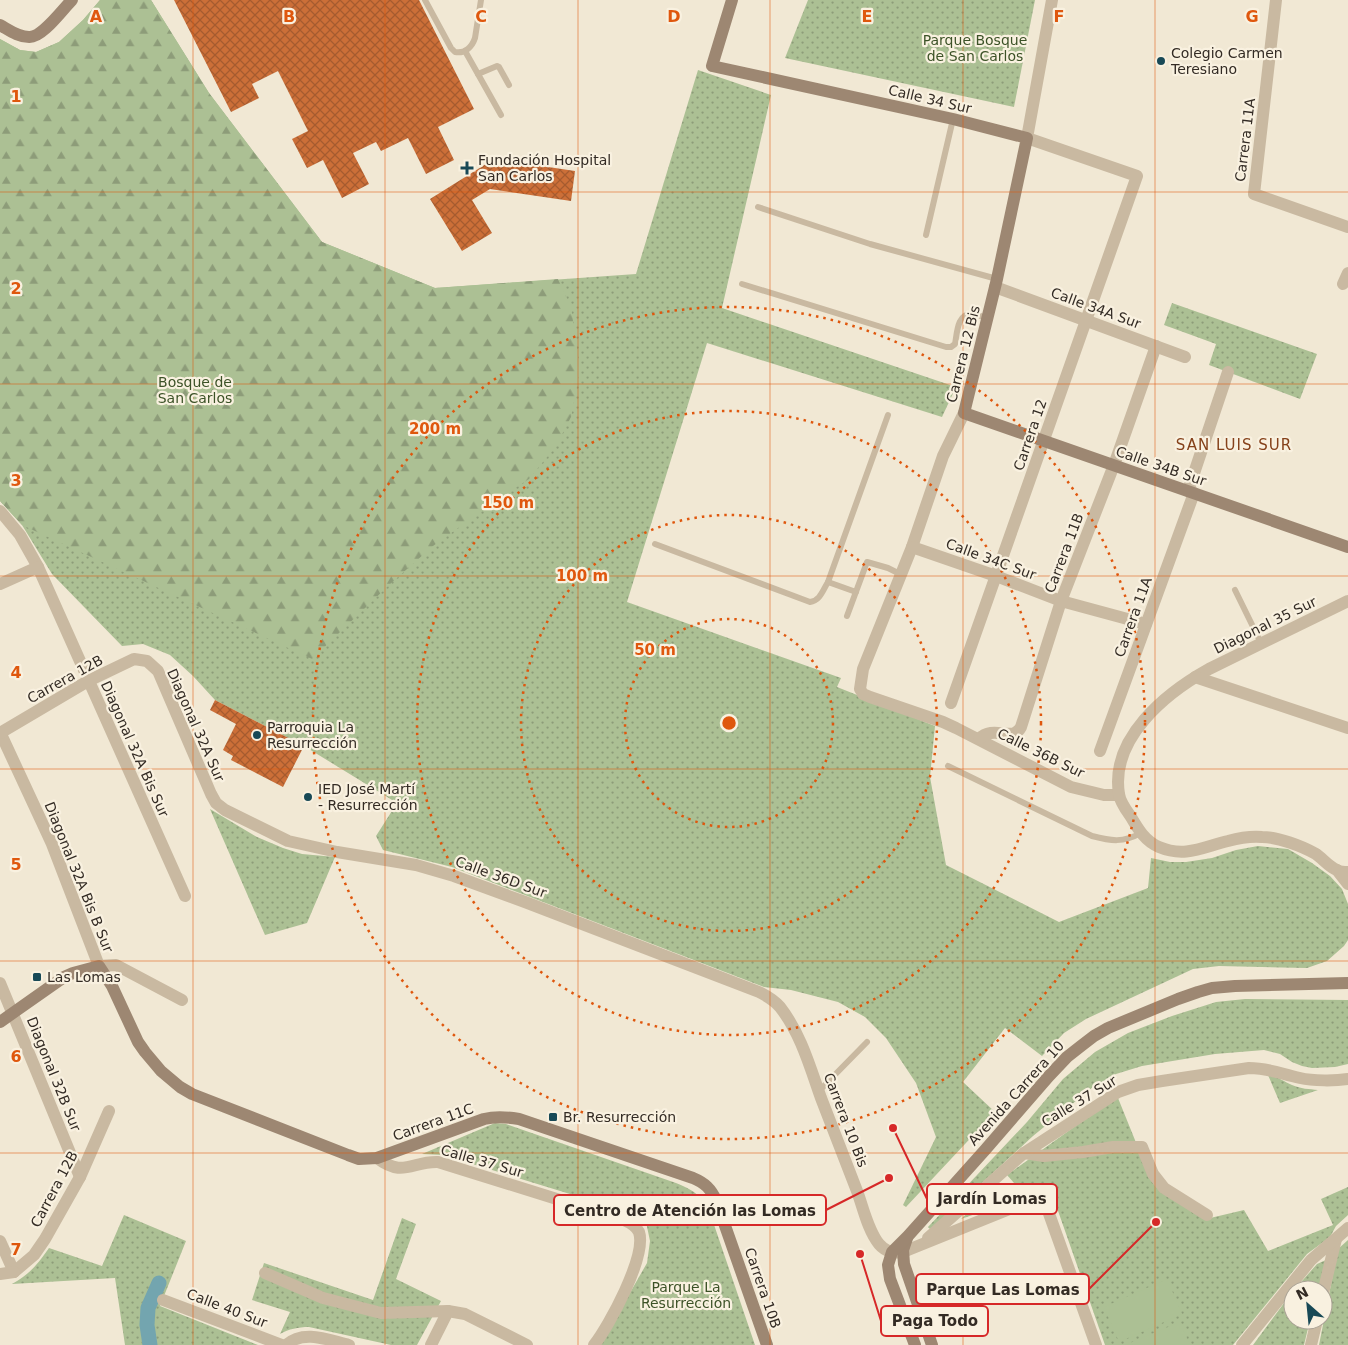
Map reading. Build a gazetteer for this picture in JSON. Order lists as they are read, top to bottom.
{
  "streets": {
    "street": [
      "Calle 34 Sur",
      "Carrera 11A",
      "Calle 34A Sur",
      "Carrera 12 Bis",
      "Carrera 12",
      "Calle 34B Sur",
      "Carrera 11B",
      "Calle 34C Sur",
      "Diagonal 35 Sur",
      "Carrera 12B",
      "Diagonal 32A Sur",
      "Diagonal 32A Bis Sur",
      "Calle 36B Sur",
      "Diagonal 32A Bis B Sur",
      "Calle 36D Sur",
      "Diagonal 32B Sur",
      "Avenida Carrera 10",
      "Calle 37 Sur",
      "Carrera 10 Bis",
      "Carrera 11C",
      "Carrera 10B",
      "Calle 40 Sur"
    ]
  },
  "crossings": [
    ["Calle 34 Sur", "Carrera 12 Bis"],
    ["Calle 34 Sur", "Carrera 12"],
    ["Carrera 11A", "Calle 34B Sur"],
    ["Carrera 11A", "Calle 34C Sur"],
    ["Calle 34A Sur", "Carrera 12 Bis"],
    ["Calle 34A Sur", "Carrera 12"],
    ["Calle 34A Sur", "Carrera 11B"],
    ["Carrera 12 Bis", "Calle 34B Sur"],
    ["Carrera 12 Bis", "Calle 34C Sur"],
    ["Carrera 12 Bis", "Calle 36B Sur"],
    ["Carrera 12", "Calle 34B Sur"],
    ["Carrera 12", "Calle 34C Sur"],
    ["Calle 34B Sur", "Carrera 11B"],
    ["Carrera 11B", "Calle 34C Sur"],
    ["Carrera 11B", "Calle 36B Sur"],
    ["Diagonal 35 Sur", "Calle 36B Sur"],
    ["Carrera 12B", "Diagonal 32A Sur"],
    ["Carrera 12B", "Diagonal 32A Bis Sur"],
    ["Carrera 12B", "Diagonal 32A Bis B Sur"],
    ["Carrera 12B", "Diagonal 32B Sur"],
    ["Diagonal 32A Sur", "Calle 36D Sur"],
    ["Diagonal 32A Bis B Sur", "Calle 37 Sur"],
    ["Calle 36D Sur", "Carrera 10 Bis"],
    ["Avenida Carrera 10", "Carrera 10 Bis"],
    ["Calle 37 Sur", "Carrera 11C"],
    ["Carrera 11C", "Carrera 10B"]
  ],
  "districts": ["SAN LUIS SUR"],
  "parks": ["Parque Bosque de San Carlos", "Bosque de San Carlos", "Parque La Resurrección"],
  "places": {
    "other": [
      "Colegio Carmen Teresiano",
      "Parroquia La Resurrección",
      "IED José Martí - Resurrección",
      "Jardín Lomas",
      "Centro de Atención las Lomas",
      "Parque Las Lomas",
      "Paga Todo"
    ],
    "health": ["Fundación Hospital San Carlos"],
    "transit": ["Las Lomas", "Br. Resurrección"]
  },
  "north": "top left",
  "grid": {
    "columns": [
      "A",
      "B",
      "C",
      "D",
      "E",
      "F",
      "G"
    ],
    "rows": [
      "1",
      "2",
      "3",
      "4",
      "5",
      "6",
      "7"
    ]
  },
  "rings": [
    "200 m",
    "150 m",
    "100 m",
    "50 m"
  ]
}
